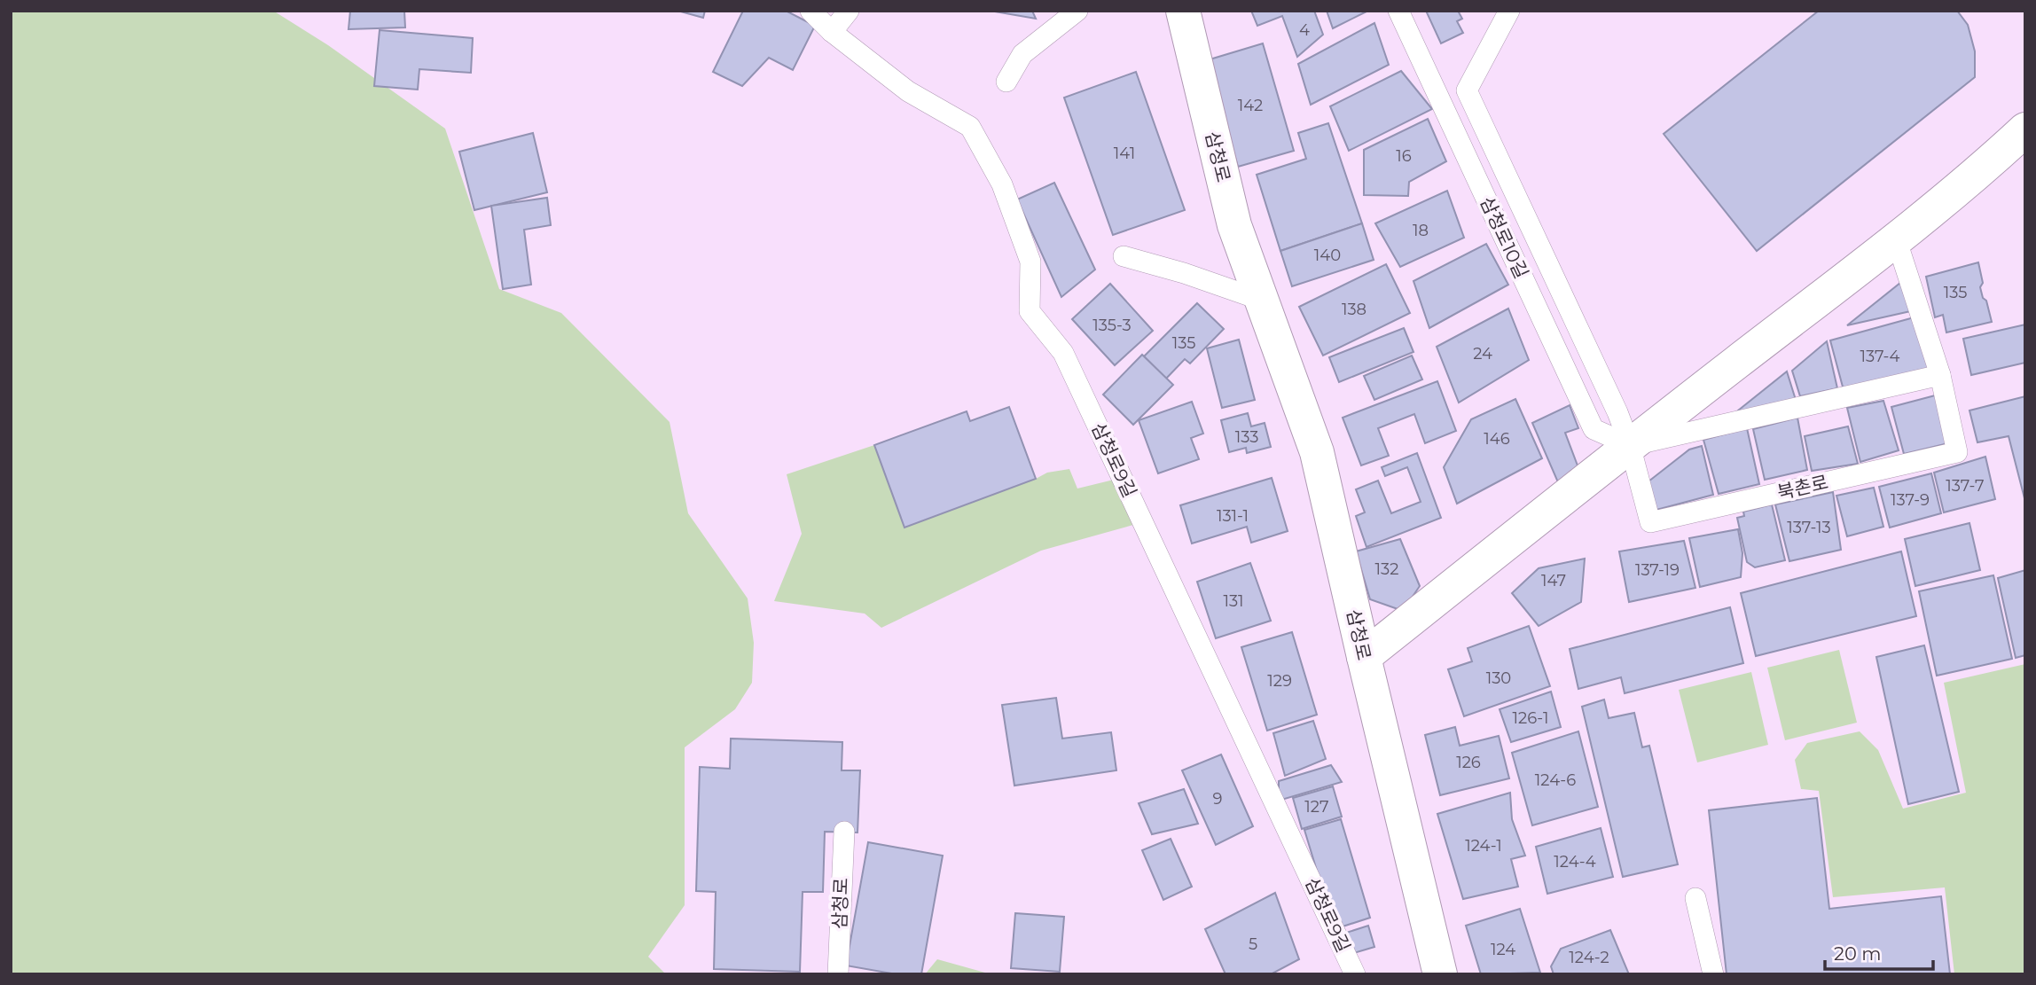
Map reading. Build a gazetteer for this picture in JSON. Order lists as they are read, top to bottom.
{
  "streets": {
    "street": ["삼청로"],
    "lane": ["삼청로10길", "삼청로9길", "북촌로"]
  },
  "crossings": [
    ["삼청로10길", "북촌로"]
  ],
  "house_numbers": [
    "4",
    "142",
    "141",
    "16",
    "18",
    "140",
    "135",
    "138",
    "135-3",
    "135",
    "24",
    "137-4",
    "133",
    "146",
    "137-7",
    "137-9",
    "131-1",
    "137-13",
    "132",
    "137-19",
    "147",
    "131",
    "130",
    "129",
    "126-1",
    "126",
    "124-6",
    "9",
    "127",
    "124-1",
    "124-4",
    "5",
    "124",
    "124-2"
  ],
  "scale_bar": "20 m"
}
